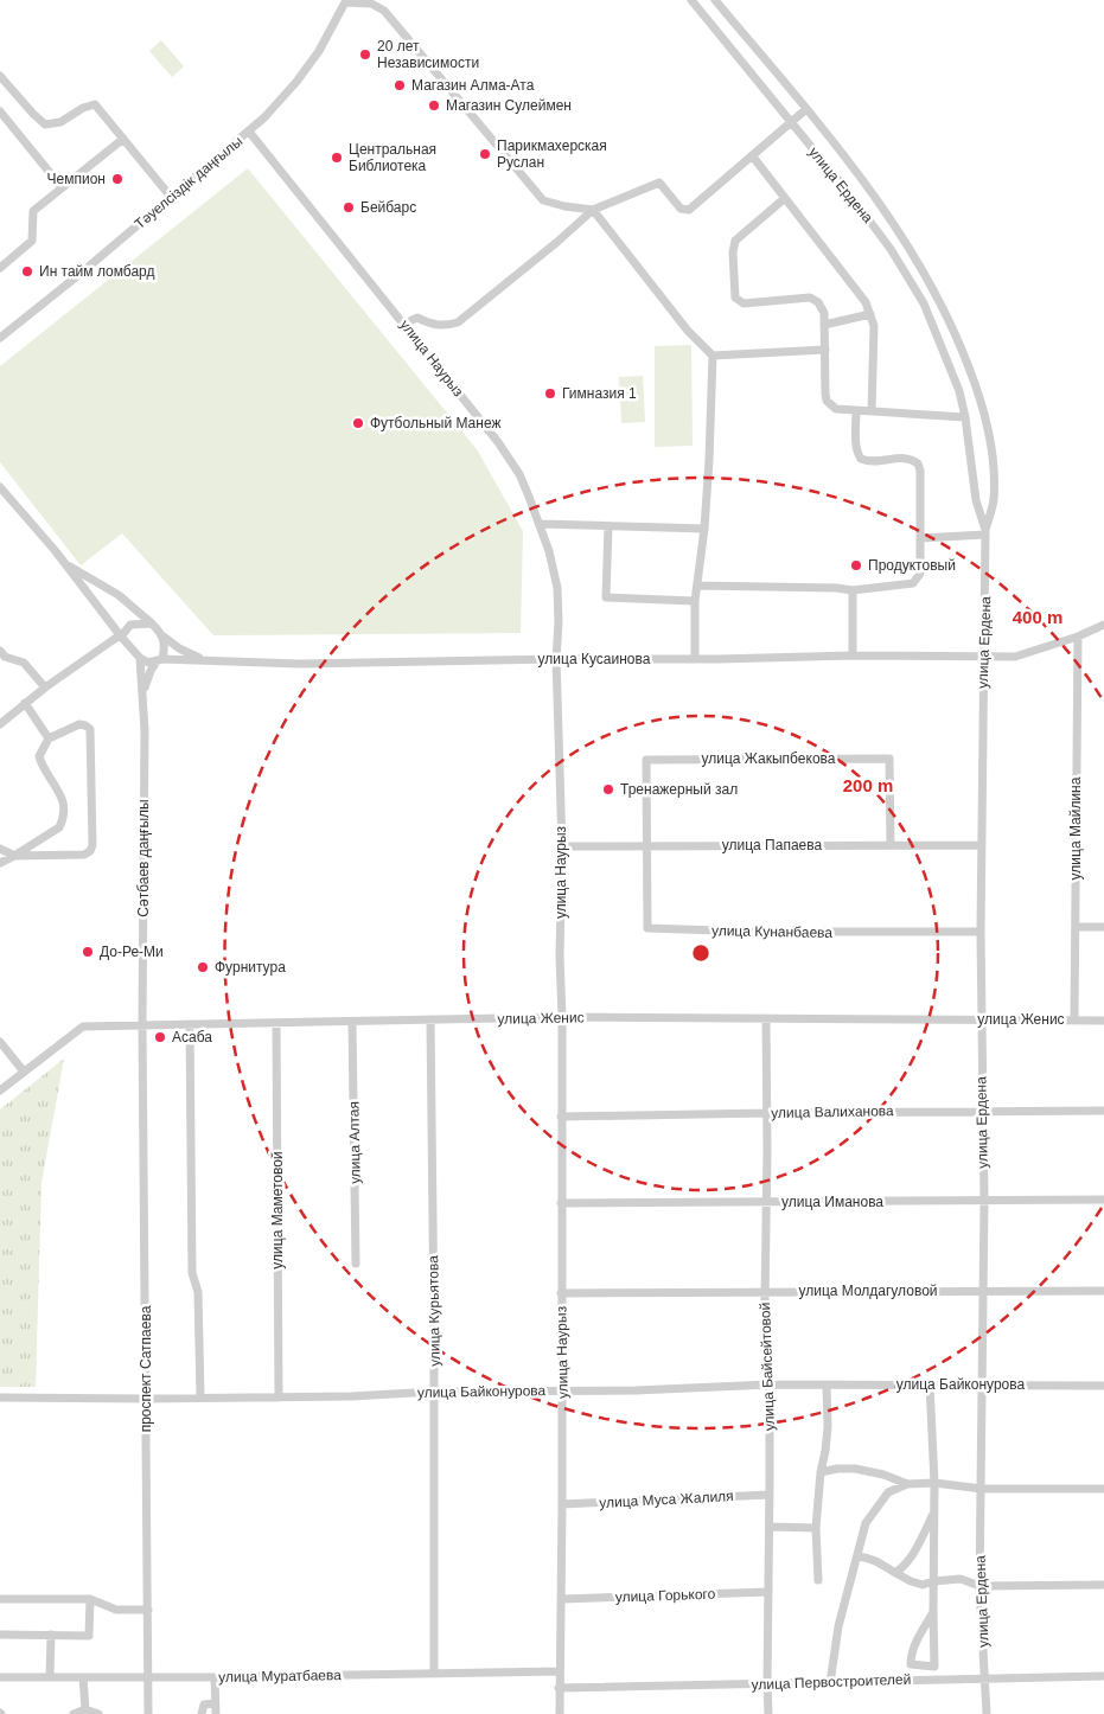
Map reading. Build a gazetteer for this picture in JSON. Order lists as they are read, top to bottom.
{
  "streets": {
    "street": [
      "Тәуелсіздік даңғылы",
      "улица Ердена",
      "улица Наурыз",
      "улица Кусаинова",
      "улица Жакыпбекова",
      "улица Майлина",
      "улица Папаева",
      "Сәтбаев даңғылы",
      "улица Кунанбаева",
      "улица Женис",
      "улица Валиханова",
      "улица Алтая",
      "улица Иманова",
      "улица Маметовой",
      "улица Молдагуловой",
      "улица Курьятова",
      "улица Байсейтовой",
      "проспект Сатпаева",
      "улица Байконурова",
      "улица Муса Жалиля",
      "улица Горького",
      "улица Муратбаева",
      "улица Первостроителей"
    ]
  },
  "crossings": [
    ["Тәуелсіздік даңғылы", "улица Наурыз"],
    ["улица Ердена", "улица Кусаинова"],
    ["улица Ердена", "улица Папаева"],
    ["улица Ердена", "улица Кунанбаева"],
    ["улица Ердена", "улица Женис"],
    ["улица Ердена", "улица Валиханова"],
    ["улица Ердена", "улица Иманова"],
    ["улица Ердена", "улица Молдагуловой"],
    ["улица Ердена", "улица Байконурова"],
    ["улица Ердена", "улица Первостроителей"],
    ["улица Наурыз", "улица Кусаинова"],
    ["улица Наурыз", "улица Папаева"],
    ["улица Наурыз", "улица Женис"],
    ["улица Наурыз", "улица Валиханова"],
    ["улица Наурыз", "улица Иманова"],
    ["улица Наурыз", "улица Молдагуловой"],
    ["улица Наурыз", "улица Байконурова"],
    ["улица Наурыз", "улица Муса Жалиля"],
    ["улица Наурыз", "улица Горького"],
    ["улица Наурыз", "улица Муратбаева"],
    ["улица Наурыз", "улица Первостроителей"],
    ["улица Кусаинова", "улица Майлина"],
    ["улица Жакыпбекова", "улица Папаева"],
    ["улица Жакыпбекова", "улица Кунанбаева"],
    ["улица Майлина", "улица Женис"],
    ["улица Папаева", "улица Кунанбаева"],
    ["Сәтбаев даңғылы", "улица Женис"],
    ["Сәтбаев даңғылы", "проспект Сатпаева"],
    ["улица Женис", "улица Алтая"],
    ["улица Женис", "улица Маметовой"],
    ["улица Женис", "улица Курьятова"],
    ["улица Женис", "улица Байсейтовой"],
    ["улица Женис", "проспект Сатпаева"],
    ["улица Валиханова", "улица Байсейтовой"],
    ["улица Иманова", "улица Байсейтовой"],
    ["улица Маметовой", "улица Байконурова"],
    ["улица Молдагуловой", "улица Байсейтовой"],
    ["улица Курьятова", "улица Байконурова"],
    ["улица Курьятова", "улица Муратбаева"],
    ["улица Байсейтовой", "улица Байконурова"],
    ["улица Байсейтовой", "улица Муса Жалиля"],
    ["улица Байсейтовой", "улица Горького"],
    ["улица Байсейтовой", "улица Первостроителей"],
    ["проспект Сатпаева", "улица Байконурова"],
    ["проспект Сатпаева", "улица Муратбаева"]
  ],
  "places": [
    "20 лет Независимости",
    "Магазин Алма-Ата",
    "Магазин Сулеймен",
    "Парикмахерская Руслан",
    "Центральная Библиотека",
    "Чемпион",
    "Бейбарс",
    "Ин тайм ломбард",
    "Гимназия 1",
    "Футбольный Манеж",
    "Продуктовый",
    "Тренажерный зал",
    "До-Ре-Ми",
    "Фурнитура",
    "Асаба"
  ],
  "rings": ["400 m", "200 m"]
}
